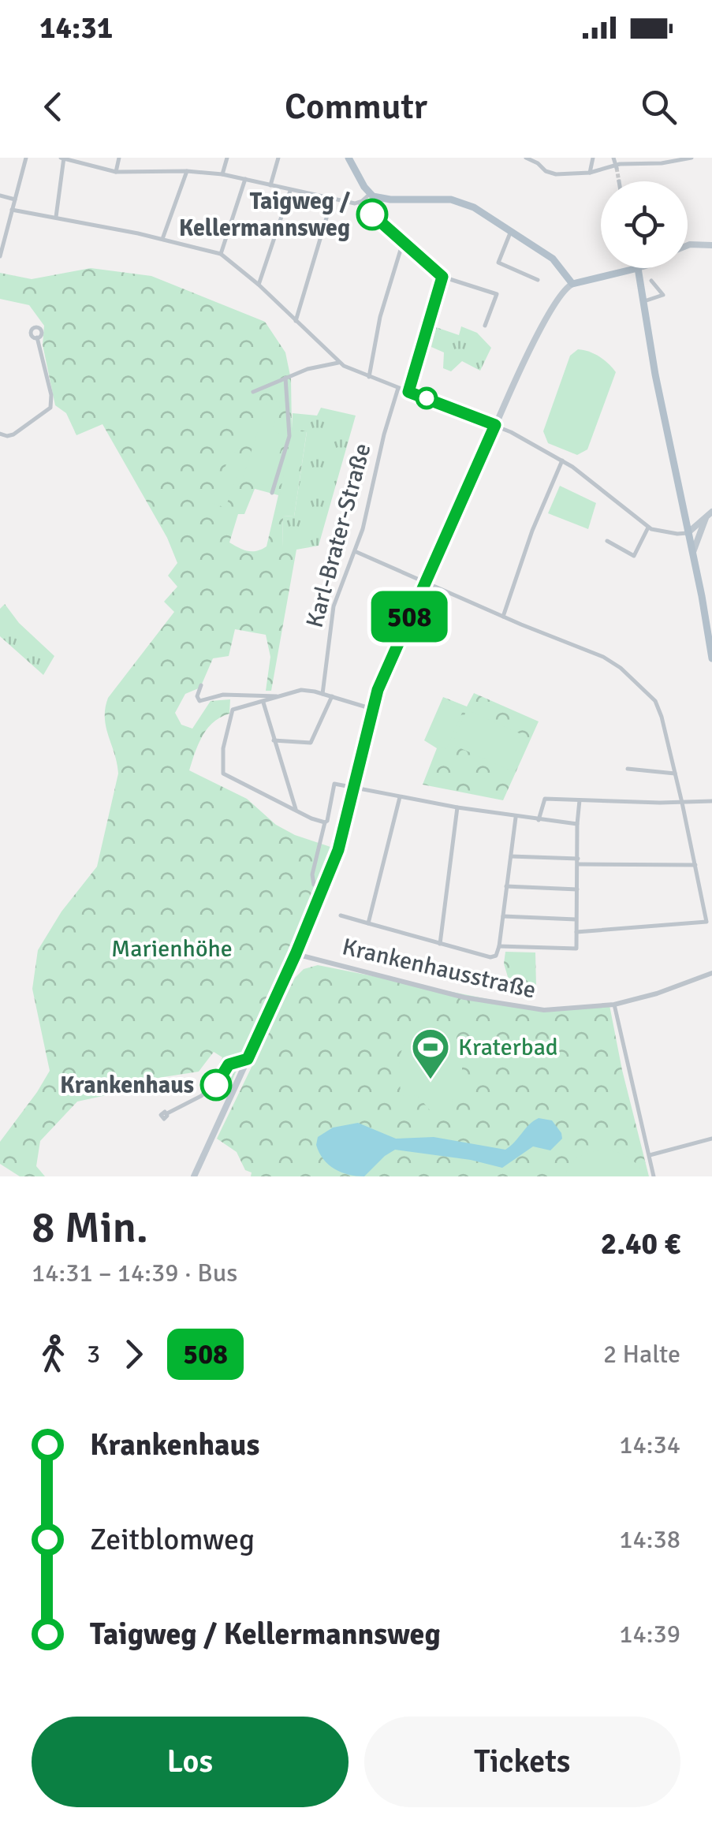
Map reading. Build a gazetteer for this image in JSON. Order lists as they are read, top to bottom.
{
  "streets": {
    "street": ["Karl-Brater-Straße", "Krankenhausstraße"]
  },
  "parks": ["Marienhöhe"],
  "places": {
    "other": ["Taigweg / Kellermannsweg", "Krankenhaus"],
    "sports": ["Kraterbad"]
  },
  "lines": ["bus line 508"],
  "page": {
    "status": "14:31",
    "header": "Commutr",
    "on_map": "508",
    "heading": ["8 Min.", "14:31 – 14:39 · Bus", "2.40 €"],
    "legs": ["3", "508", "2 Halte"],
    "list": [
      {
        "name": "Krankenhaus",
        "value": "14:34"
      },
      {
        "name": "Zeitblomweg",
        "value": "14:38"
      },
      {
        "name": "Taigweg / Kellermannsweg",
        "value": "14:39"
      }
    ],
    "buttons": ["Los", "Tickets"]
  }
}
